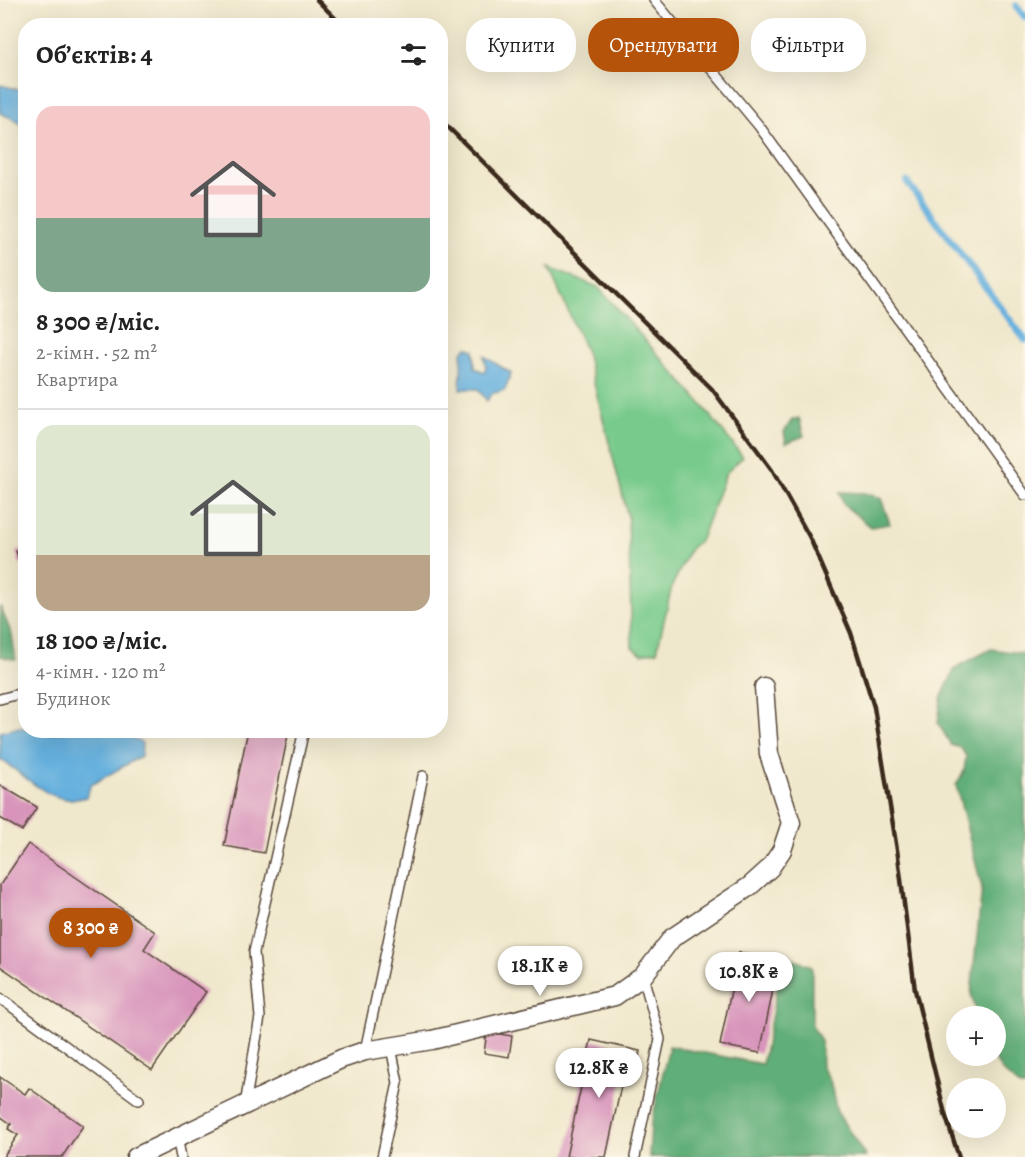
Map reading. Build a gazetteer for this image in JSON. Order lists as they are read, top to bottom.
{
  "page": {
    "chip": ["Купити", "Орендувати", "Фільтри"],
    "heading": "Об’єктів: 4",
    "list": [
      {
        "name": "8 300 ₴/міс.",
        "note": "2-кімн. · 52 m² · Квартира"
      },
      {
        "name": "18 100 ₴/міс.",
        "note": "4-кімн. · 120 m² · Будинок"
      }
    ],
    "price": [
      "8 300 ₴",
      "18.1K ₴",
      "10.8K ₴",
      "12.8K ₴"
    ],
    "map_buttons": ["+", "−"]
  }
}
